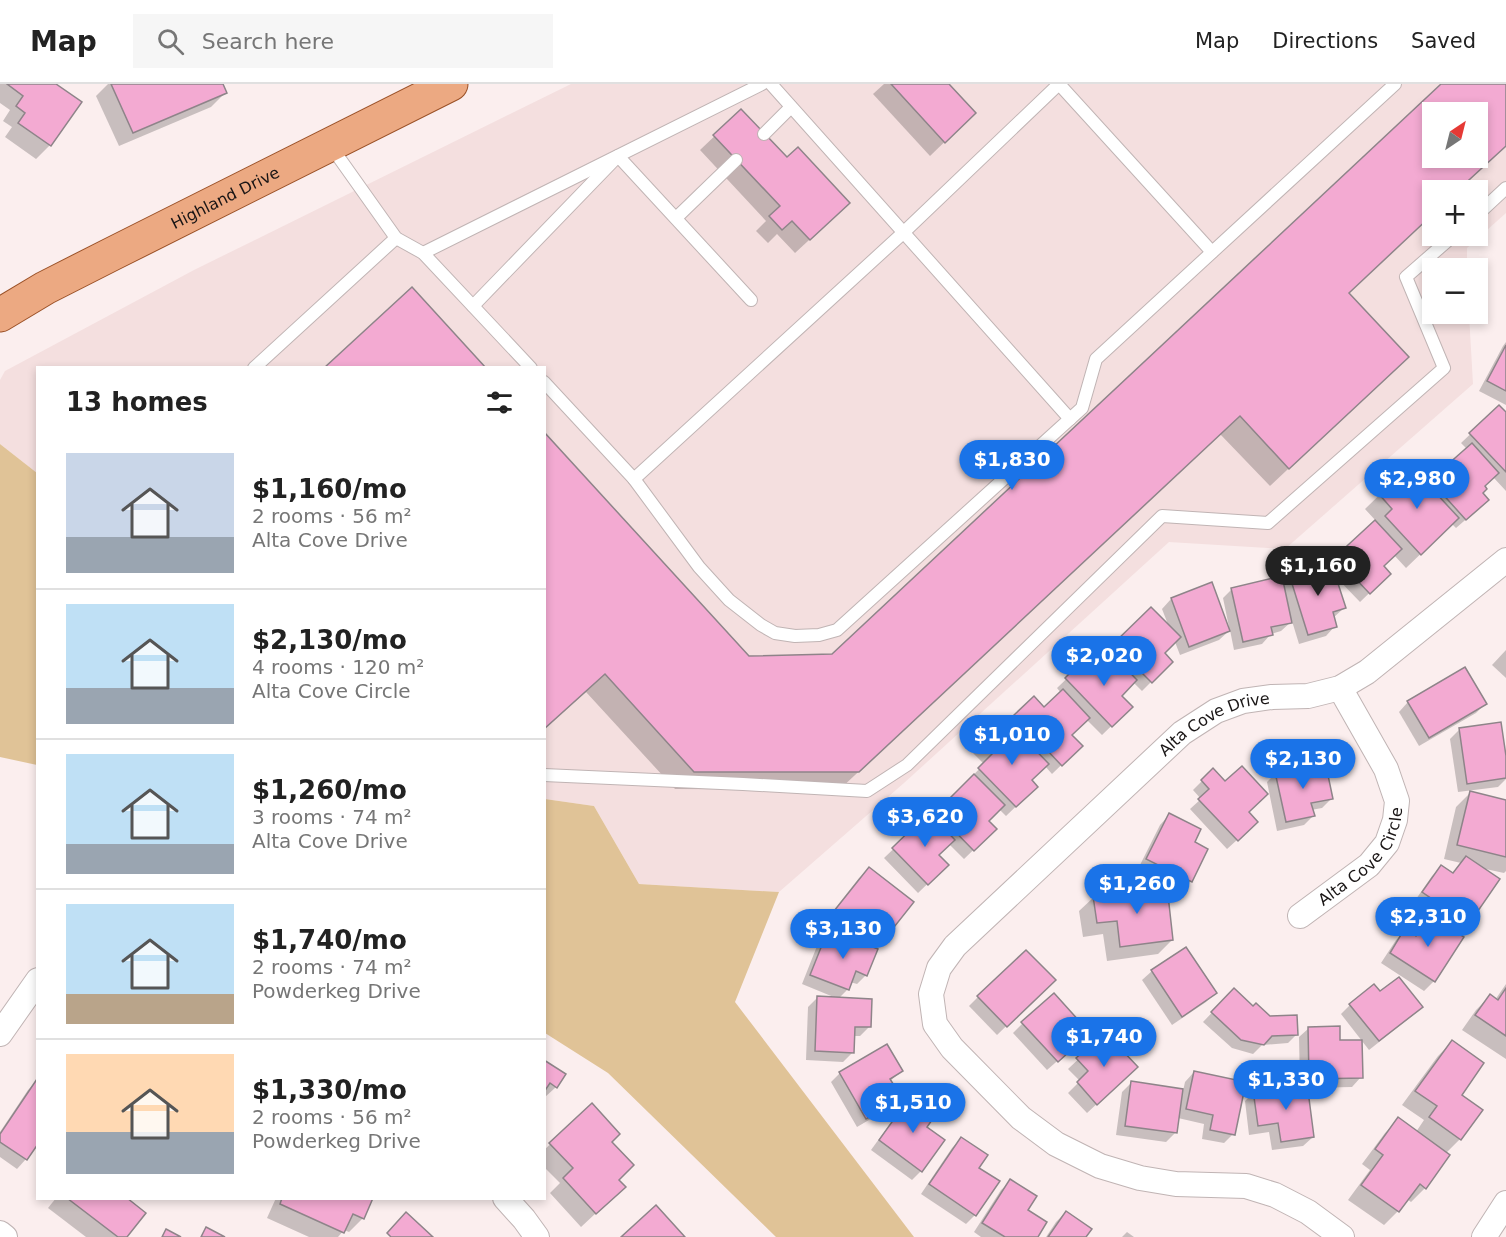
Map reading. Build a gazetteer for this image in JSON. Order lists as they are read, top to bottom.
{
  "streets": {
    "main road": ["Highland Drive"],
    "street": ["Alta Cove Drive", "Alta Cove Circle"]
  },
  "crossings": [
    ["Alta Cove Drive", "Alta Cove Circle"]
  ],
  "north": "top right",
  "page": {
    "header": "Map",
    "search": "Search here",
    "nav": ["Map", "Directions", "Saved"],
    "map_buttons": ["+", "−"],
    "heading": "13 homes",
    "list": [
      {
        "name": "$1,160/mo",
        "note": "2 rooms · 56 m² · Alta Cove Drive"
      },
      {
        "name": "$2,130/mo",
        "note": "4 rooms · 120 m² · Alta Cove Circle"
      },
      {
        "name": "$1,260/mo",
        "note": "3 rooms · 74 m² · Alta Cove Drive"
      },
      {
        "name": "$1,740/mo",
        "note": "2 rooms · 74 m² · Powderkeg Drive"
      },
      {
        "name": "$1,330/mo",
        "note": "2 rooms · 56 m² · Powderkeg Drive"
      }
    ],
    "price": [
      "$1,830",
      "$2,980",
      "$1,160",
      "$2,020",
      "$1,010",
      "$2,130",
      "$3,620",
      "$1,260",
      "$2,310",
      "$3,130",
      "$1,740",
      "$1,330",
      "$1,510"
    ]
  }
}
